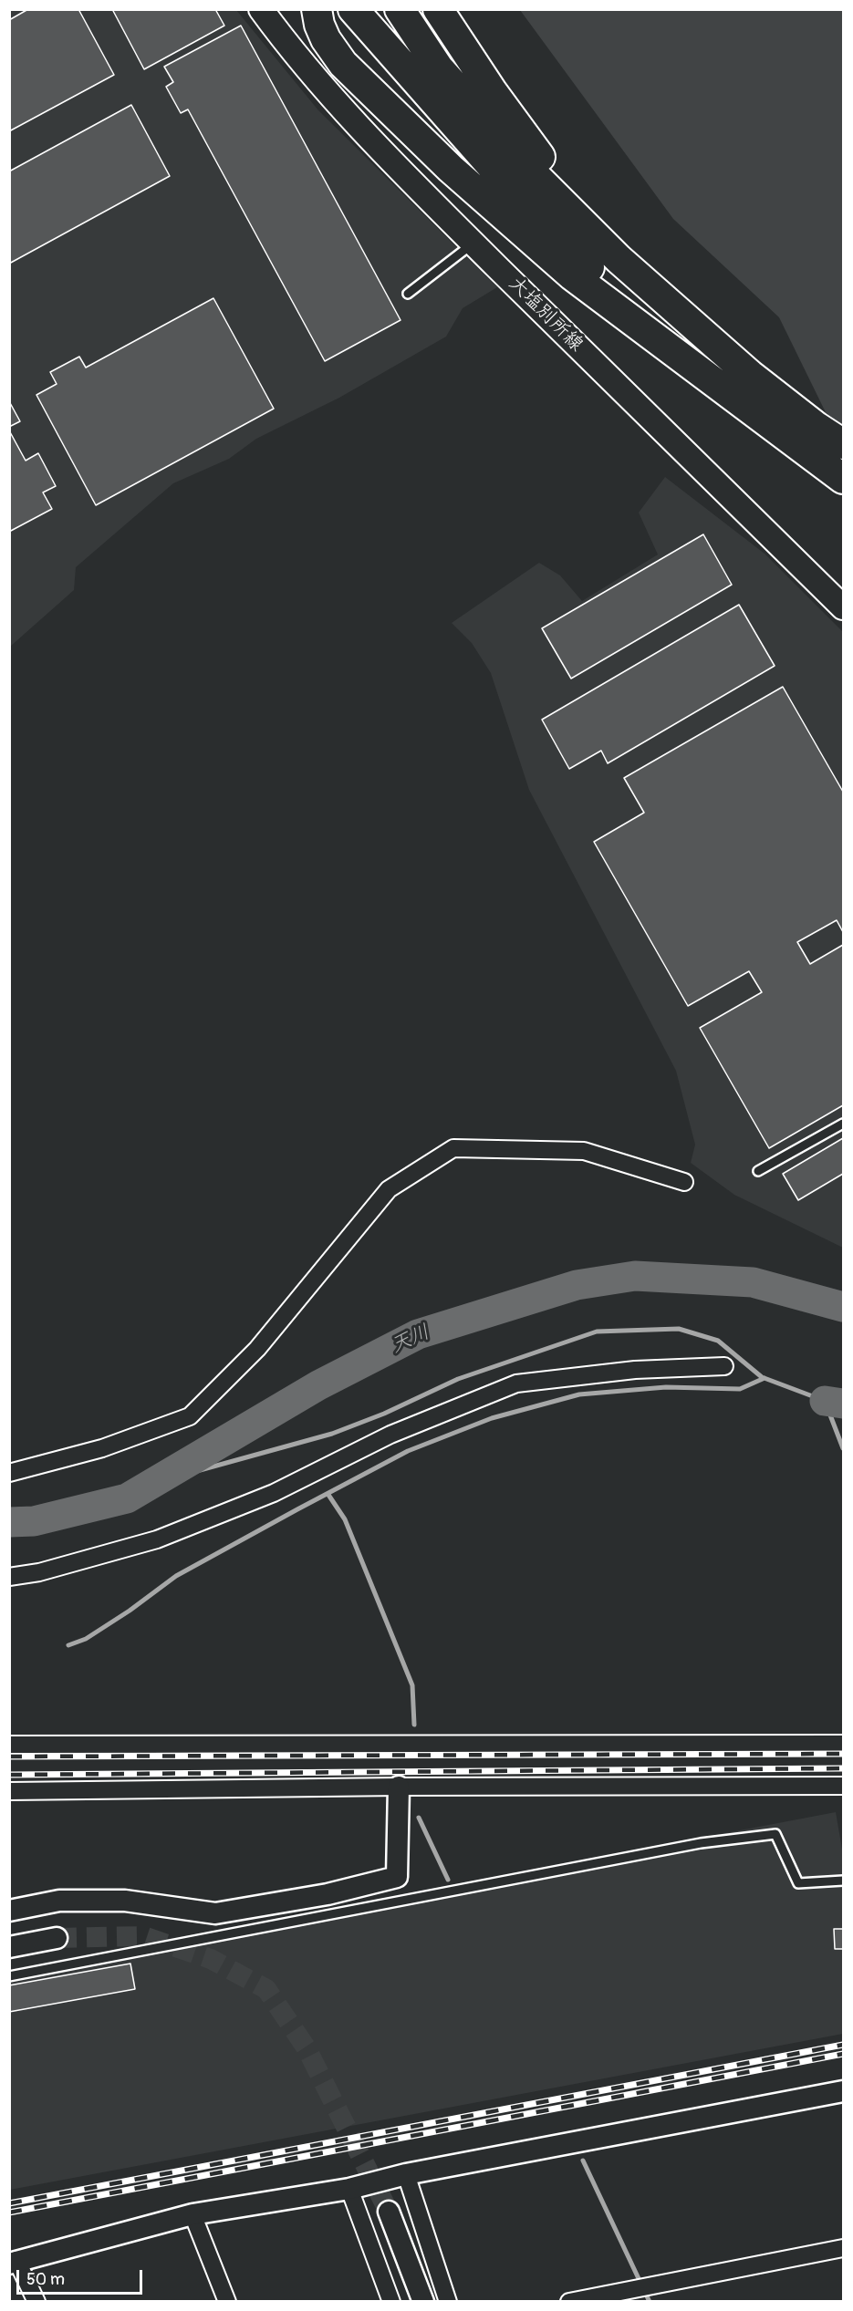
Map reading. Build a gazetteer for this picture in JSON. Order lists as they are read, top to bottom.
{
  "streets": {
    "main road": ["大塩別所線"]
  },
  "water": ["天川"],
  "scale_bar": "50 m"
}
